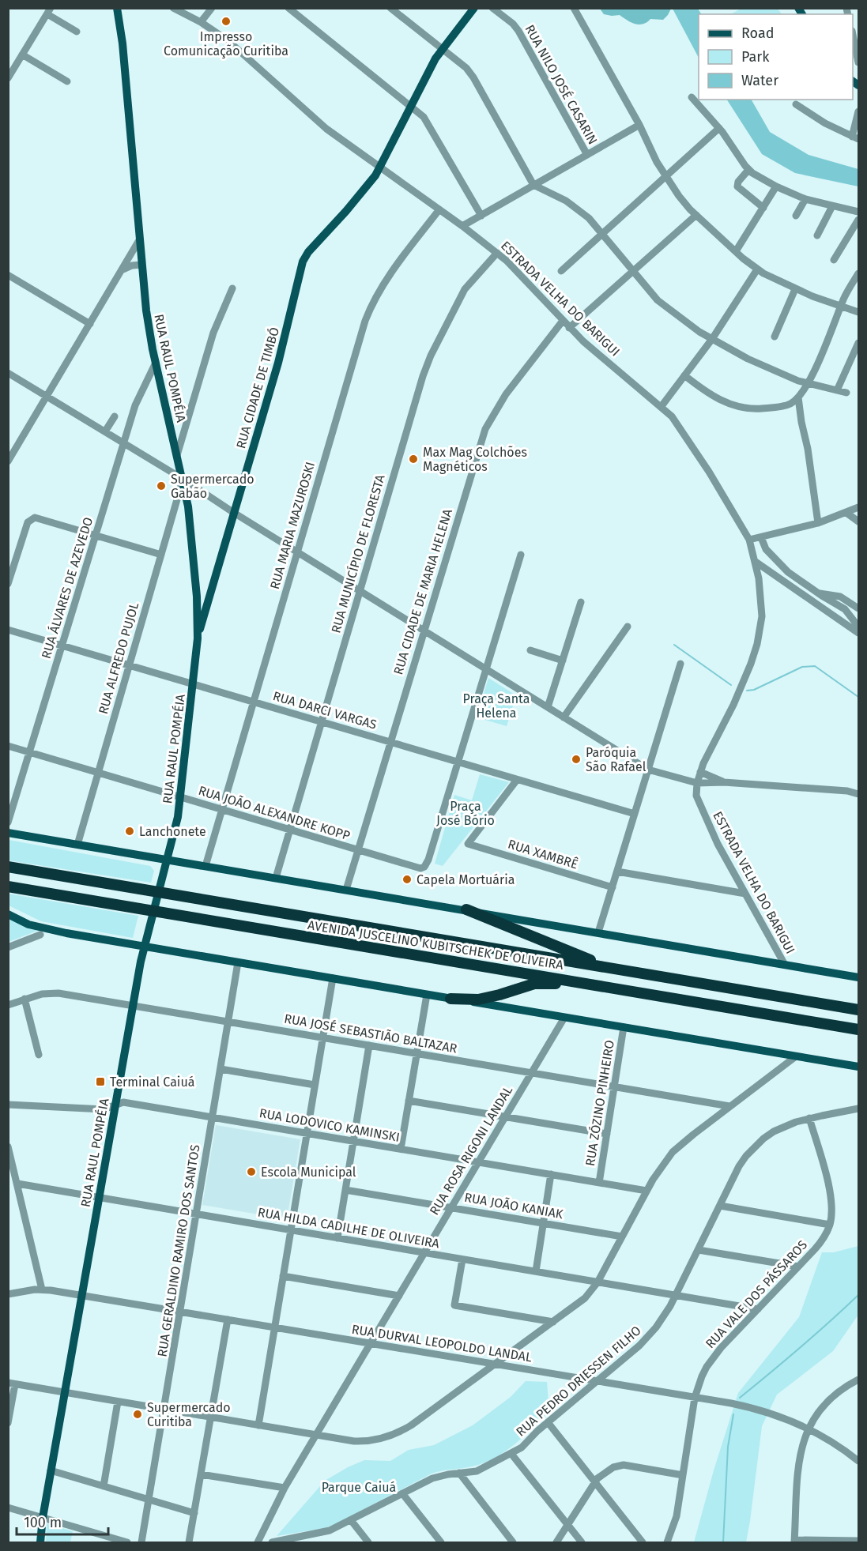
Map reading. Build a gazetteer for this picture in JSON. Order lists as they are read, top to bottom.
{
  "streets": {
    "highway": ["AVENIDA JUSCELINO KUBITSCHEK DE OLIVEIRA"],
    "main road": ["RUA RAUL POMPÉIA", "RUA CIDADE DE TIMBÓ"],
    "street": [
      "RUA NILO JOSÉ CASARIN",
      "ESTRADA VELHA DO BARIGUI",
      "RUA MARIA MAZUROSKI",
      "RUA MUNICÍPIO DE FLORESTA",
      "RUA ÁLVARES DE AZEVEDO",
      "RUA CIDADE DE MARIA HELENA",
      "RUA ALFREDO PUJOL",
      "RUA DARCI VARGAS",
      "RUA JOÃO ALEXANDRE KOPP",
      "RUA XAMBRÊ",
      "RUA JOSÉ SEBASTIÃO BALTAZAR",
      "RUA ZÓZINO PINHEIRO",
      "RUA LODOVICO KAMINSKI",
      "RUA ROSA RIGONI LANDAL",
      "RUA JOÃO KANIAK",
      "RUA HILDA CADILHE DE OLIVEIRA",
      "RUA GERALDINO RAMIRO DOS SANTOS",
      "RUA VALE DOS PÁSSAROS",
      "RUA DURVAL LEOPOLDO LANDAL",
      "RUA PEDRO DRIESSEN FILHO"
    ]
  },
  "crossings": [
    ["ESTRADA VELHA DO BARIGUI", "RUA CIDADE DE TIMBÓ"],
    ["ESTRADA VELHA DO BARIGUI", "RUA MARIA MAZUROSKI"],
    ["ESTRADA VELHA DO BARIGUI", "RUA MUNICÍPIO DE FLORESTA"],
    ["ESTRADA VELHA DO BARIGUI", "RUA CIDADE DE MARIA HELENA"],
    ["RUA RAUL POMPÉIA", "RUA CIDADE DE TIMBÓ"],
    ["RUA RAUL POMPÉIA", "RUA ÁLVARES DE AZEVEDO"],
    ["RUA RAUL POMPÉIA", "RUA ALFREDO PUJOL"],
    ["RUA RAUL POMPÉIA", "RUA DARCI VARGAS"],
    ["RUA RAUL POMPÉIA", "RUA JOÃO ALEXANDRE KOPP"],
    ["RUA RAUL POMPÉIA", "RUA JOSÉ SEBASTIÃO BALTAZAR"],
    ["RUA RAUL POMPÉIA", "RUA LODOVICO KAMINSKI"],
    ["RUA RAUL POMPÉIA", "RUA HILDA CADILHE DE OLIVEIRA"],
    ["RUA RAUL POMPÉIA", "RUA DURVAL LEOPOLDO LANDAL"],
    ["RUA MARIA MAZUROSKI", "RUA DARCI VARGAS"],
    ["RUA MARIA MAZUROSKI", "RUA JOÃO ALEXANDRE KOPP"],
    ["RUA MUNICÍPIO DE FLORESTA", "RUA DARCI VARGAS"],
    ["RUA MUNICÍPIO DE FLORESTA", "RUA JOÃO ALEXANDRE KOPP"],
    ["RUA ÁLVARES DE AZEVEDO", "RUA DARCI VARGAS"],
    ["RUA ÁLVARES DE AZEVEDO", "RUA JOÃO ALEXANDRE KOPP"],
    ["RUA CIDADE DE MARIA HELENA", "RUA DARCI VARGAS"],
    ["RUA CIDADE DE MARIA HELENA", "RUA JOÃO ALEXANDRE KOPP"],
    ["RUA ALFREDO PUJOL", "RUA DARCI VARGAS"],
    ["RUA ALFREDO PUJOL", "RUA JOÃO ALEXANDRE KOPP"],
    ["RUA DARCI VARGAS", "RUA JOÃO ALEXANDRE KOPP"],
    ["RUA DARCI VARGAS", "RUA XAMBRÊ"],
    ["RUA JOSÉ SEBASTIÃO BALTAZAR", "RUA ZÓZINO PINHEIRO"],
    ["RUA JOSÉ SEBASTIÃO BALTAZAR", "RUA ROSA RIGONI LANDAL"],
    ["RUA JOSÉ SEBASTIÃO BALTAZAR", "RUA GERALDINO RAMIRO DOS SANTOS"],
    ["RUA ZÓZINO PINHEIRO", "RUA LODOVICO KAMINSKI"],
    ["RUA LODOVICO KAMINSKI", "RUA ROSA RIGONI LANDAL"],
    ["RUA LODOVICO KAMINSKI", "RUA GERALDINO RAMIRO DOS SANTOS"],
    ["RUA ROSA RIGONI LANDAL", "RUA JOÃO KANIAK"],
    ["RUA ROSA RIGONI LANDAL", "RUA HILDA CADILHE DE OLIVEIRA"],
    ["RUA ROSA RIGONI LANDAL", "RUA DURVAL LEOPOLDO LANDAL"],
    ["RUA HILDA CADILHE DE OLIVEIRA", "RUA GERALDINO RAMIRO DOS SANTOS"],
    ["RUA HILDA CADILHE DE OLIVEIRA", "RUA VALE DOS PÁSSAROS"],
    ["RUA HILDA CADILHE DE OLIVEIRA", "RUA PEDRO DRIESSEN FILHO"],
    ["RUA GERALDINO RAMIRO DOS SANTOS", "RUA DURVAL LEOPOLDO LANDAL"],
    ["RUA VALE DOS PÁSSAROS", "RUA DURVAL LEOPOLDO LANDAL"],
    ["RUA VALE DOS PÁSSAROS", "RUA PEDRO DRIESSEN FILHO"],
    ["RUA DURVAL LEOPOLDO LANDAL", "RUA PEDRO DRIESSEN FILHO"]
  ],
  "parks": ["Praça Santa Helena", "Praça José Bório", "Parque Caiuá"],
  "places": {
    "other": [
      "Impresso Comunicação Curitiba",
      "Max Mag Colchões Magnéticos",
      "Supermercado Gabão",
      "Paróquia São Rafael",
      "Lanchonete",
      "Capela Mortuária",
      "Escola Municipal",
      "Supermercado Curitiba"
    ],
    "transit": ["Terminal Caiuá"]
  },
  "legend": ["Road", "Park", "Water"],
  "scale_bar": "100 m"
}
